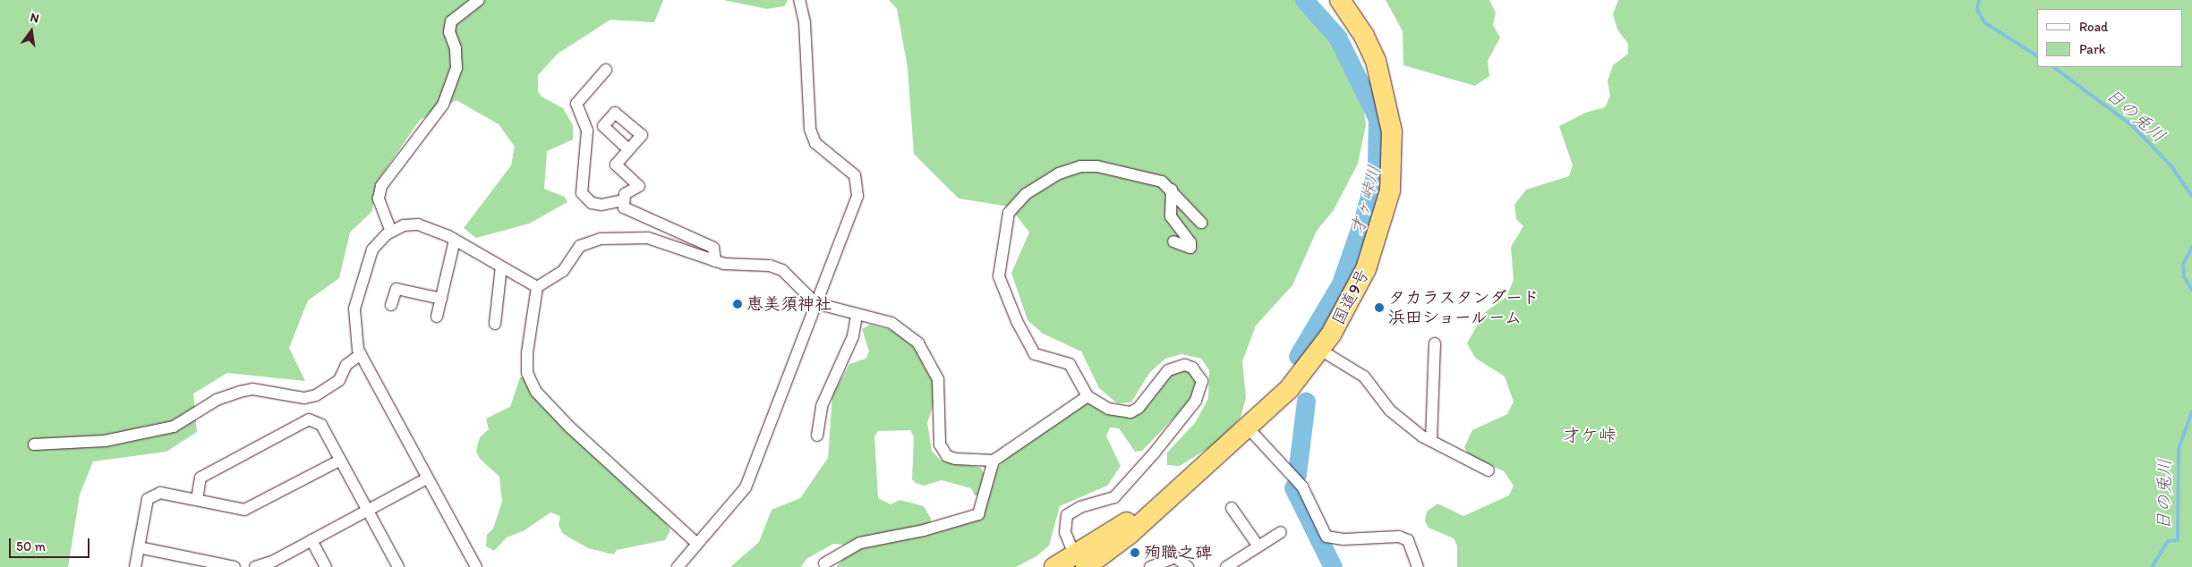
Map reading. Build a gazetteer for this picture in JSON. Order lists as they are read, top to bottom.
{
  "streets": {
    "highway": ["国道9号"]
  },
  "districts": ["才ケ峠"],
  "water": ["日の兎川", "才ヶ峠川"],
  "places": ["恵美須神社", "タカラスタンダード 浜田ショールーム", "殉職之碑"],
  "legend": ["Road", "Park"],
  "scale_bar": "50 m",
  "north": "top"
}
